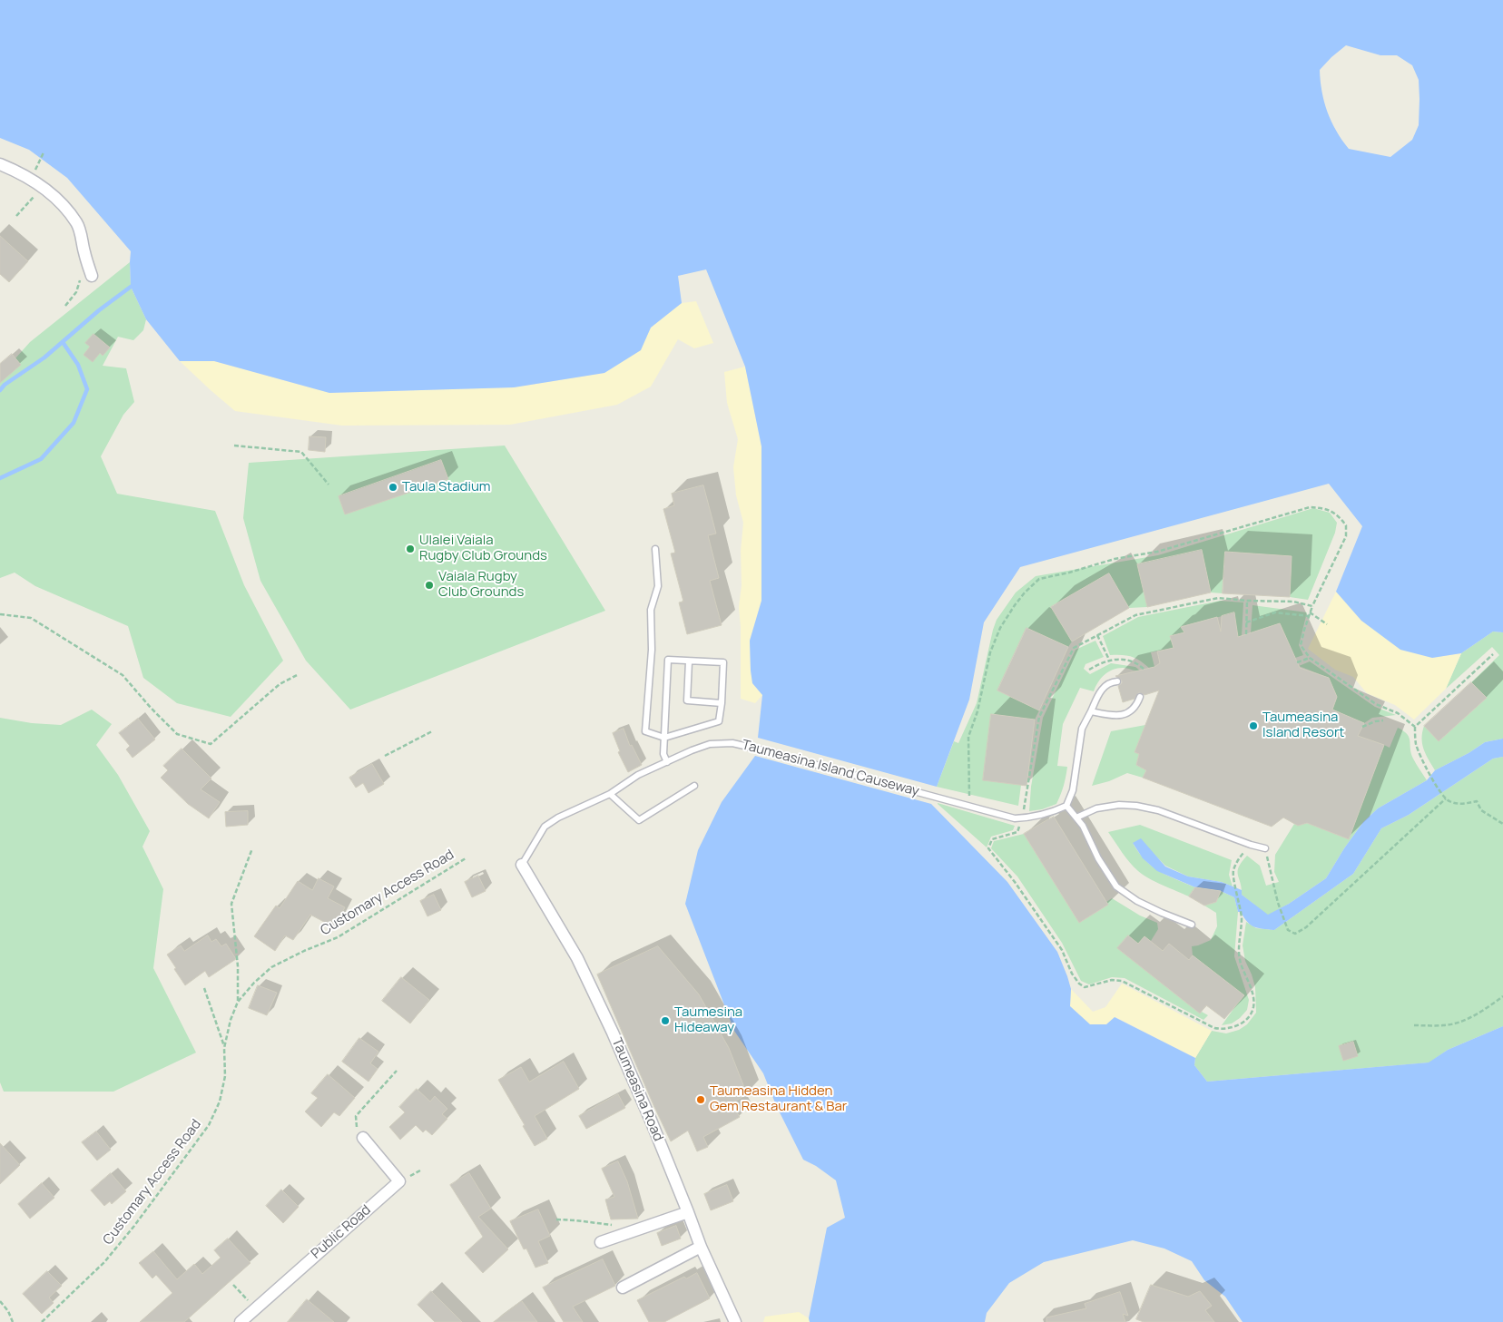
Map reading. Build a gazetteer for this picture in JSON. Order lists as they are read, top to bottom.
{
  "streets": {
    "street": ["Taumeasina Road", "Public Road"],
    "lane": ["Taumeasina Island Causeway"],
    "path": ["Customary Access Road"]
  },
  "crossings": [
    ["Taumeasina Island Causeway", "Taumeasina Road"]
  ],
  "places": [
    "Taula Stadium",
    "Ulalei Vaiala Rugby Club Grounds",
    "Vaiala Rugby Club Grounds",
    "Taumeasina Island Resort",
    "Taumesina Hideaway",
    "Taumeasina Hidden Gem Restaurant & Bar"
  ]
}
